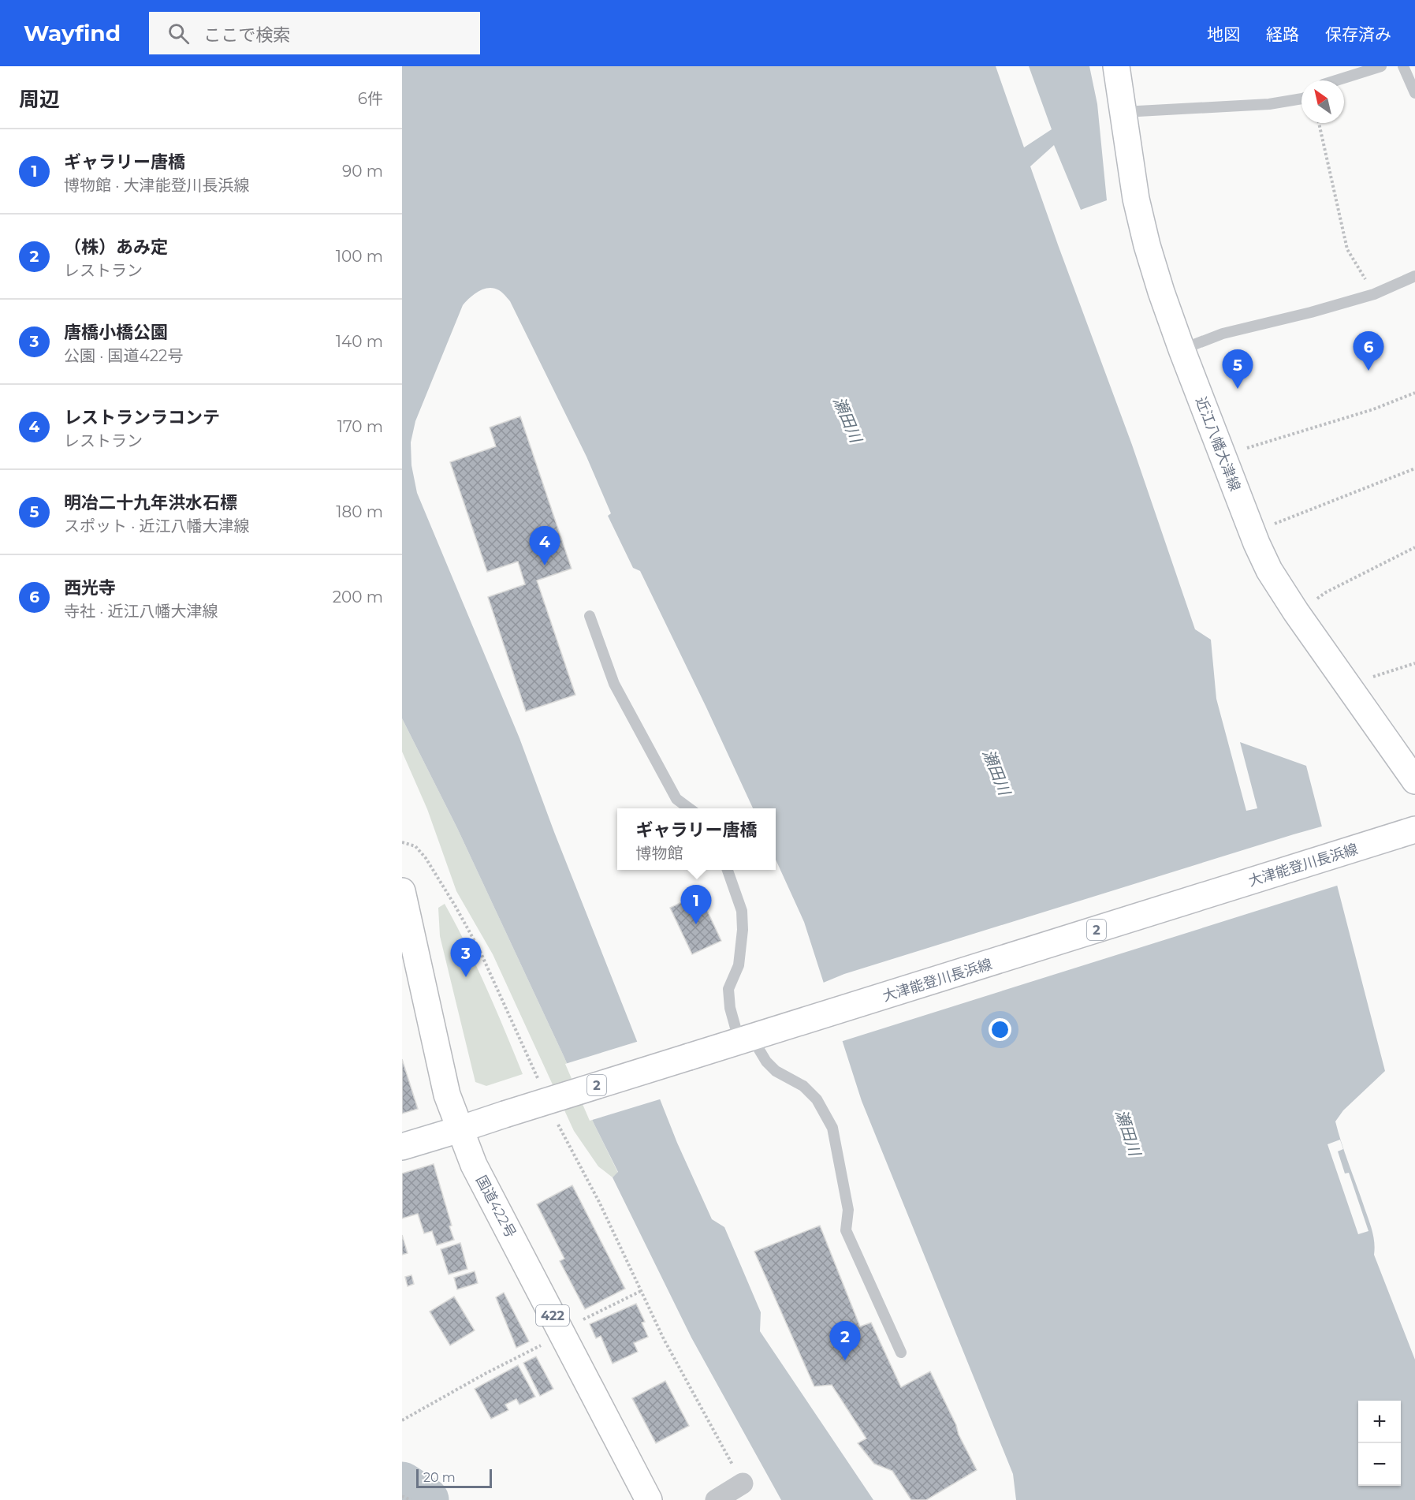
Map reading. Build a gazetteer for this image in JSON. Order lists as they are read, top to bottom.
{
  "streets": {
    "main road": [
      "近江八幡大津線",
      "大津能登川長浜線",
      "2",
      "国道422号",
      "422"
    ]
  },
  "crossings": [
    ["大津能登川長浜線", "国道422号"]
  ],
  "water": ["瀬田川"],
  "scale_bar": "20 m",
  "north": "top left",
  "page": {
    "header": "Wayfind",
    "search": "ここで検索",
    "nav": ["地図", "経路", "保存済み"],
    "heading": ["周辺", "6件"],
    "list": [
      {
        "mark": "1",
        "name": "ギャラリー唐橋",
        "note": "博物館 · 大津能登川長浜線",
        "value": "90 m"
      },
      {
        "mark": "2",
        "name": "（株）あみ定",
        "note": "レストラン",
        "value": "100 m"
      },
      {
        "mark": "3",
        "name": "唐橋小橋公園",
        "note": "公園 · 国道422号",
        "value": "140 m"
      },
      {
        "mark": "4",
        "name": "レストランラコンテ",
        "note": "レストラン",
        "value": "170 m"
      },
      {
        "mark": "5",
        "name": "明冶二十九年洪水石標",
        "note": "スポット · 近江八幡大津線",
        "value": "180 m"
      },
      {
        "mark": "6",
        "name": "西光寺",
        "note": "寺社 · 近江八幡大津線",
        "value": "200 m"
      }
    ],
    "pins": [
      "6",
      "5",
      "4",
      "1",
      "3",
      "2"
    ],
    "popup": ["ギャラリー唐橋", "博物館"],
    "map_buttons": ["+", "−"],
    "scale": "20 m"
  }
}
